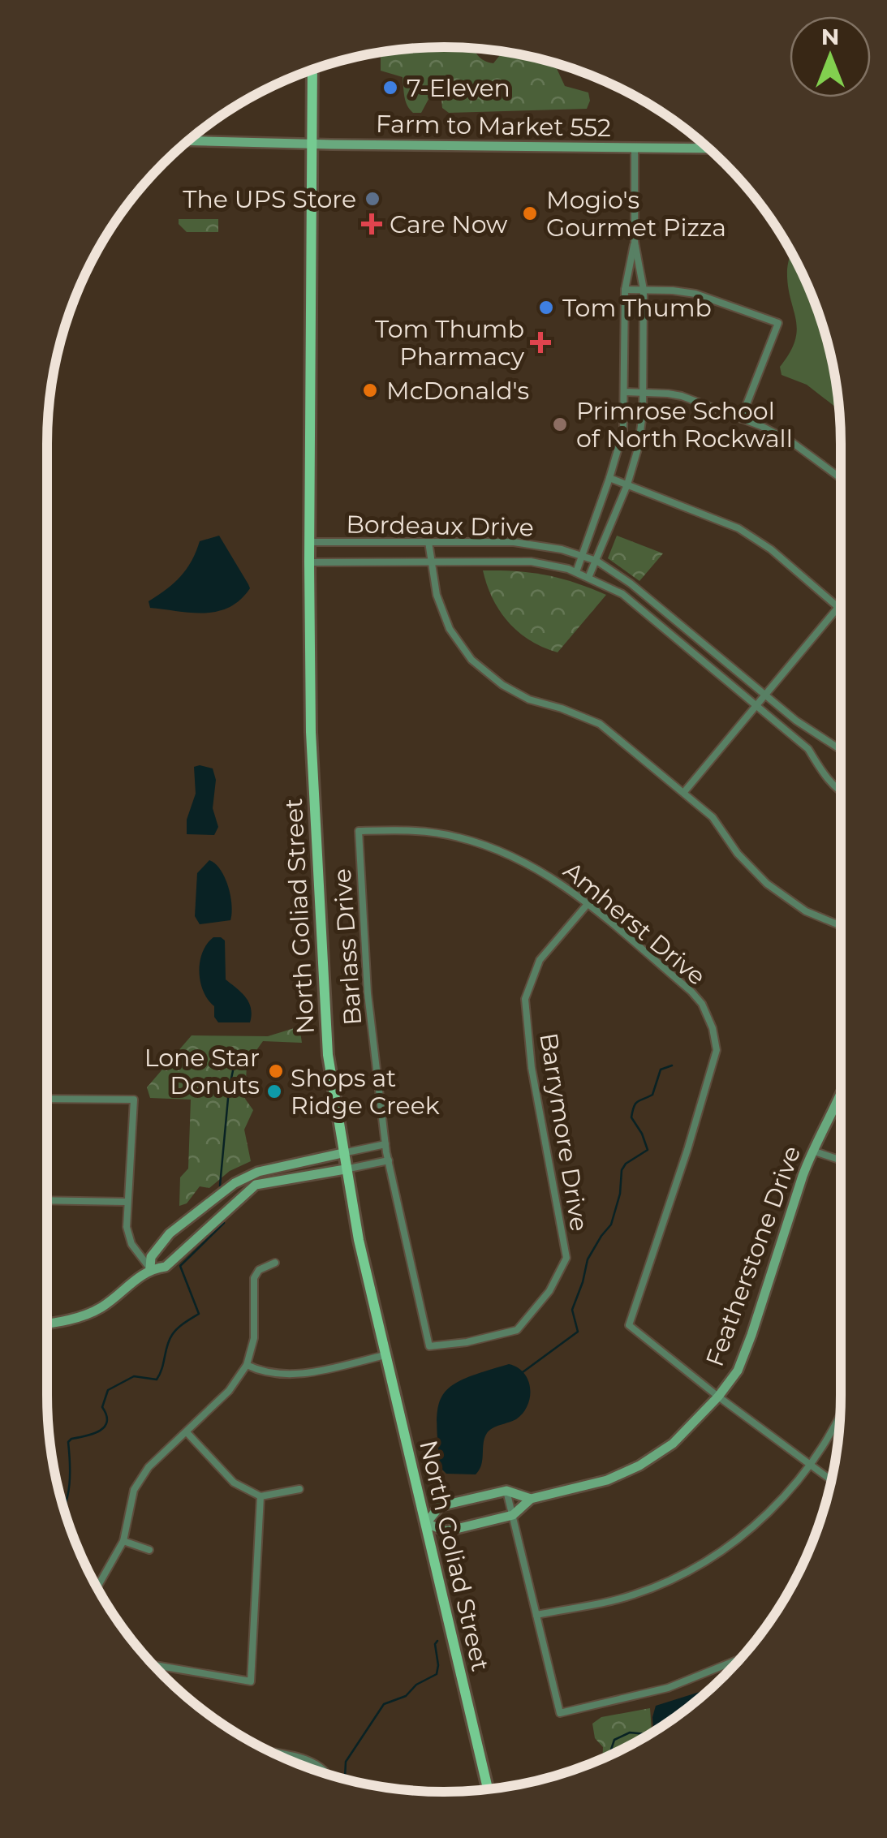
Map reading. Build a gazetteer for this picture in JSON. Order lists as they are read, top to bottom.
{
  "streets": {
    "main road": ["North Goliad Street"],
    "street": [
      "Farm to Market 552",
      "Bordeaux Drive",
      "Amherst Drive",
      "Barlass Drive",
      "Barrymore Drive",
      "Featherstone Drive"
    ]
  },
  "crossings": [
    ["Farm to Market 552", "North Goliad Street"],
    ["Bordeaux Drive", "North Goliad Street"],
    ["Amherst Drive", "Barlass Drive"],
    ["Amherst Drive", "Barrymore Drive"],
    ["Amherst Drive", "Featherstone Drive"],
    ["Barlass Drive", "Barrymore Drive"]
  ],
  "places": {
    "other": [
      "7-Eleven",
      "The UPS Store",
      "Mogio's Gourmet Pizza",
      "Tom Thumb",
      "McDonald's",
      "Primrose School of North Rockwall",
      "Lone Star Donuts",
      "Shops at Ridge Creek"
    ],
    "health": ["Care Now", "Tom Thumb Pharmacy"]
  },
  "north": "top"
}
